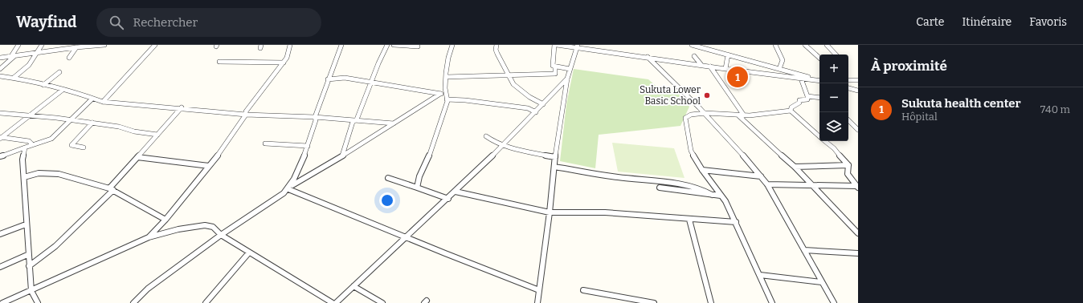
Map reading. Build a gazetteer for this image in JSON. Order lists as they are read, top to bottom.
{
  "places": ["Sukuta Lower Basic School"],
  "page": {
    "header": "Wayfind",
    "search": "Rechercher",
    "nav": ["Carte", "Itinéraire", "Favoris"],
    "heading": "À proximité",
    "map_buttons": ["+", "−"],
    "pins": "1",
    "list": [
      {
        "mark": "1",
        "name": "Sukuta health center",
        "note": "Hôpital",
        "value": "740 m"
      }
    ]
  }
}
